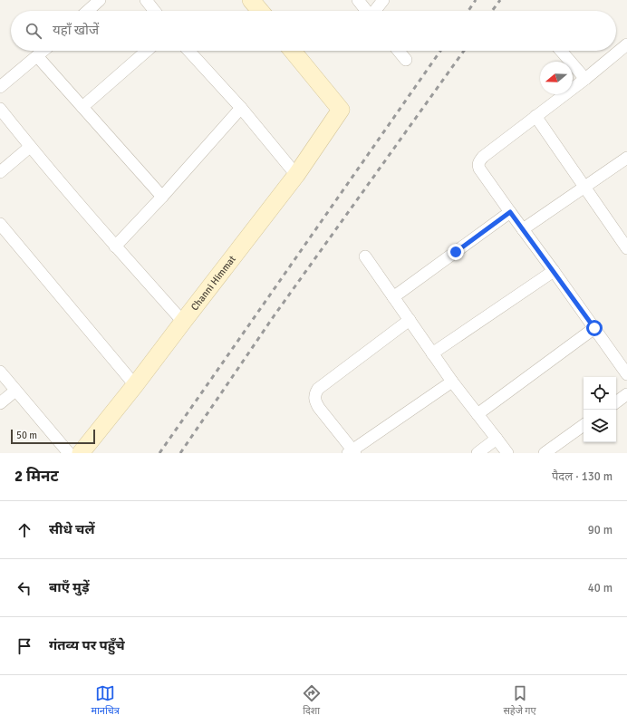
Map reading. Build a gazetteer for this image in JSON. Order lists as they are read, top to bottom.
{
  "streets": {
    "street": ["Channi Himmat"]
  },
  "scale_bar": "50 m",
  "north": "left",
  "page": {
    "search": "यहाँ खोजें",
    "scale": "50 m",
    "heading": ["2 मिनट", "पैदल · 130 m"],
    "list": [
      ["सीधे चलें", "90 m"],
      ["बाएँ मुड़ें", "40 m"],
      "गंतव्य पर पहुँचे"
    ],
    "nav": ["मानचित्र", "दिशा", "सहेजे गए"]
  }
}
